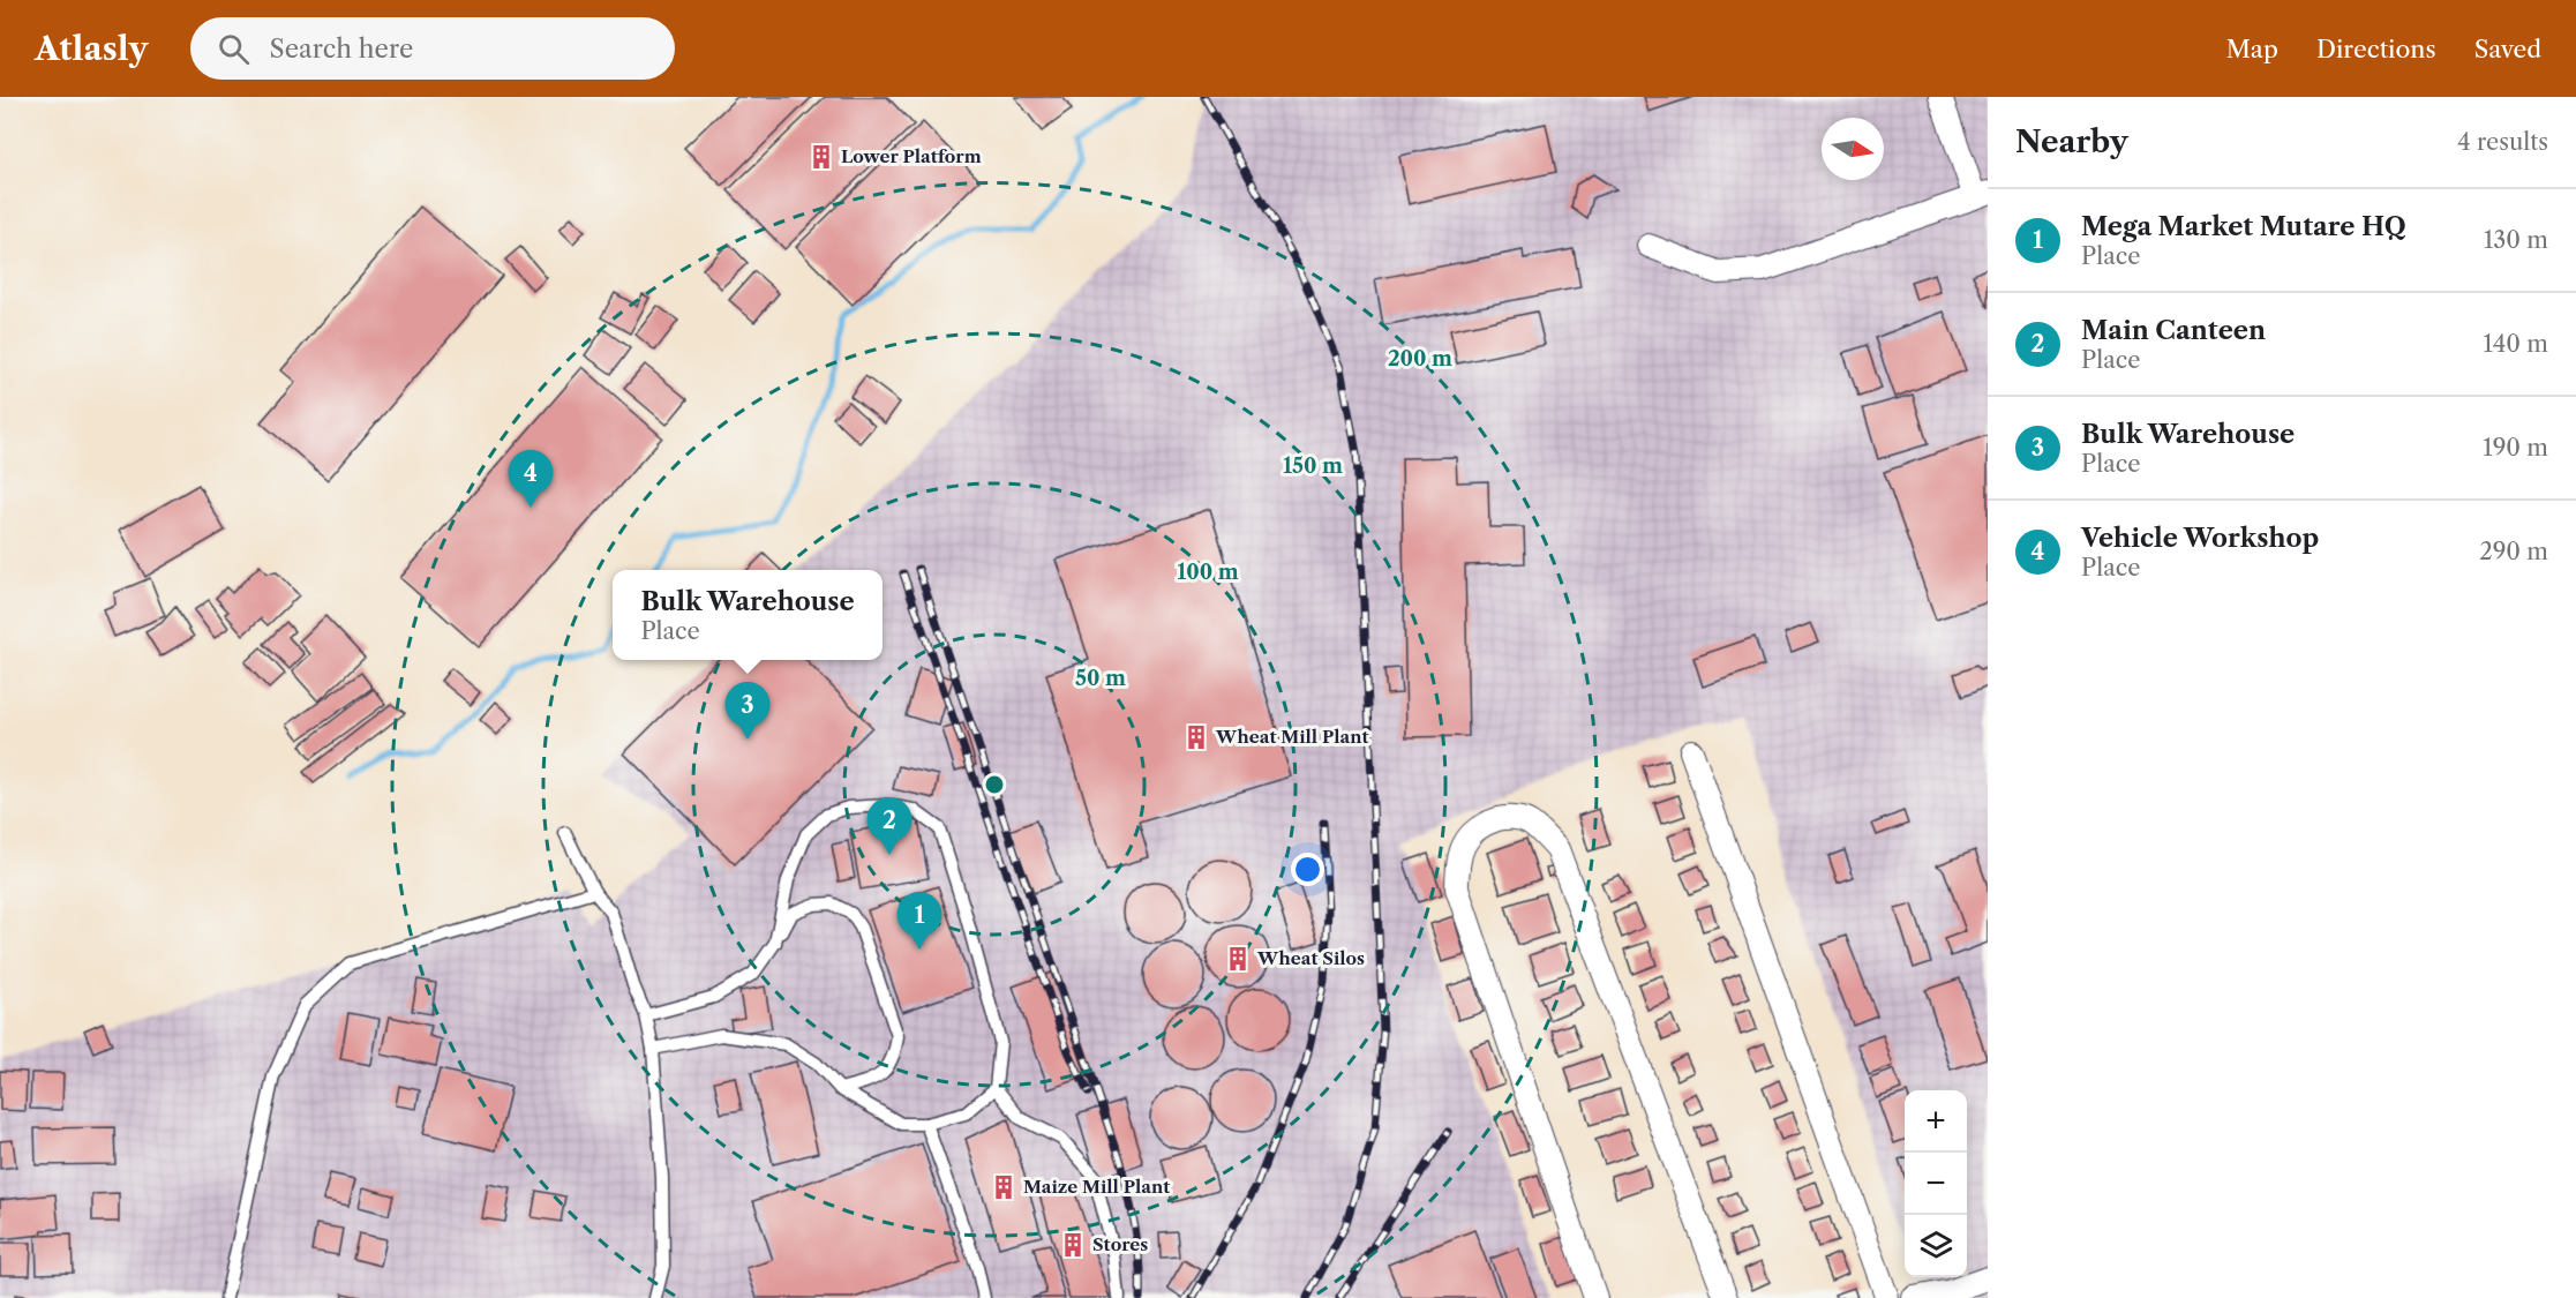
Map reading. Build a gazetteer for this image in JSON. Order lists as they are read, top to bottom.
{
  "places": {
    "building": [
      "Lower Platform",
      "Wheat Mill Plant",
      "Wheat Silos",
      "Maize Mill Plant",
      "Stores"
    ]
  },
  "north": "right",
  "page": {
    "header": "Atlasly",
    "search": "Search here",
    "nav": ["Map", "Directions", "Saved"],
    "heading": ["Nearby", "4 results"],
    "list": [
      {
        "mark": "1",
        "name": "Mega Market Mutare HQ",
        "note": "Place",
        "value": "130 m"
      },
      {
        "mark": "2",
        "name": "Main Canteen",
        "note": "Place",
        "value": "140 m"
      },
      {
        "mark": "3",
        "name": "Bulk Warehouse",
        "note": "Place",
        "value": "190 m"
      },
      {
        "mark": "4",
        "name": "Vehicle Workshop",
        "note": "Place",
        "value": "290 m"
      }
    ],
    "pins": [
      "4",
      "3",
      "2",
      "1"
    ],
    "popup": ["Bulk Warehouse", "Place"],
    "map_buttons": ["+", "−"]
  },
  "rings": [
    "200 m",
    "150 m",
    "100 m",
    "50 m"
  ]
}
